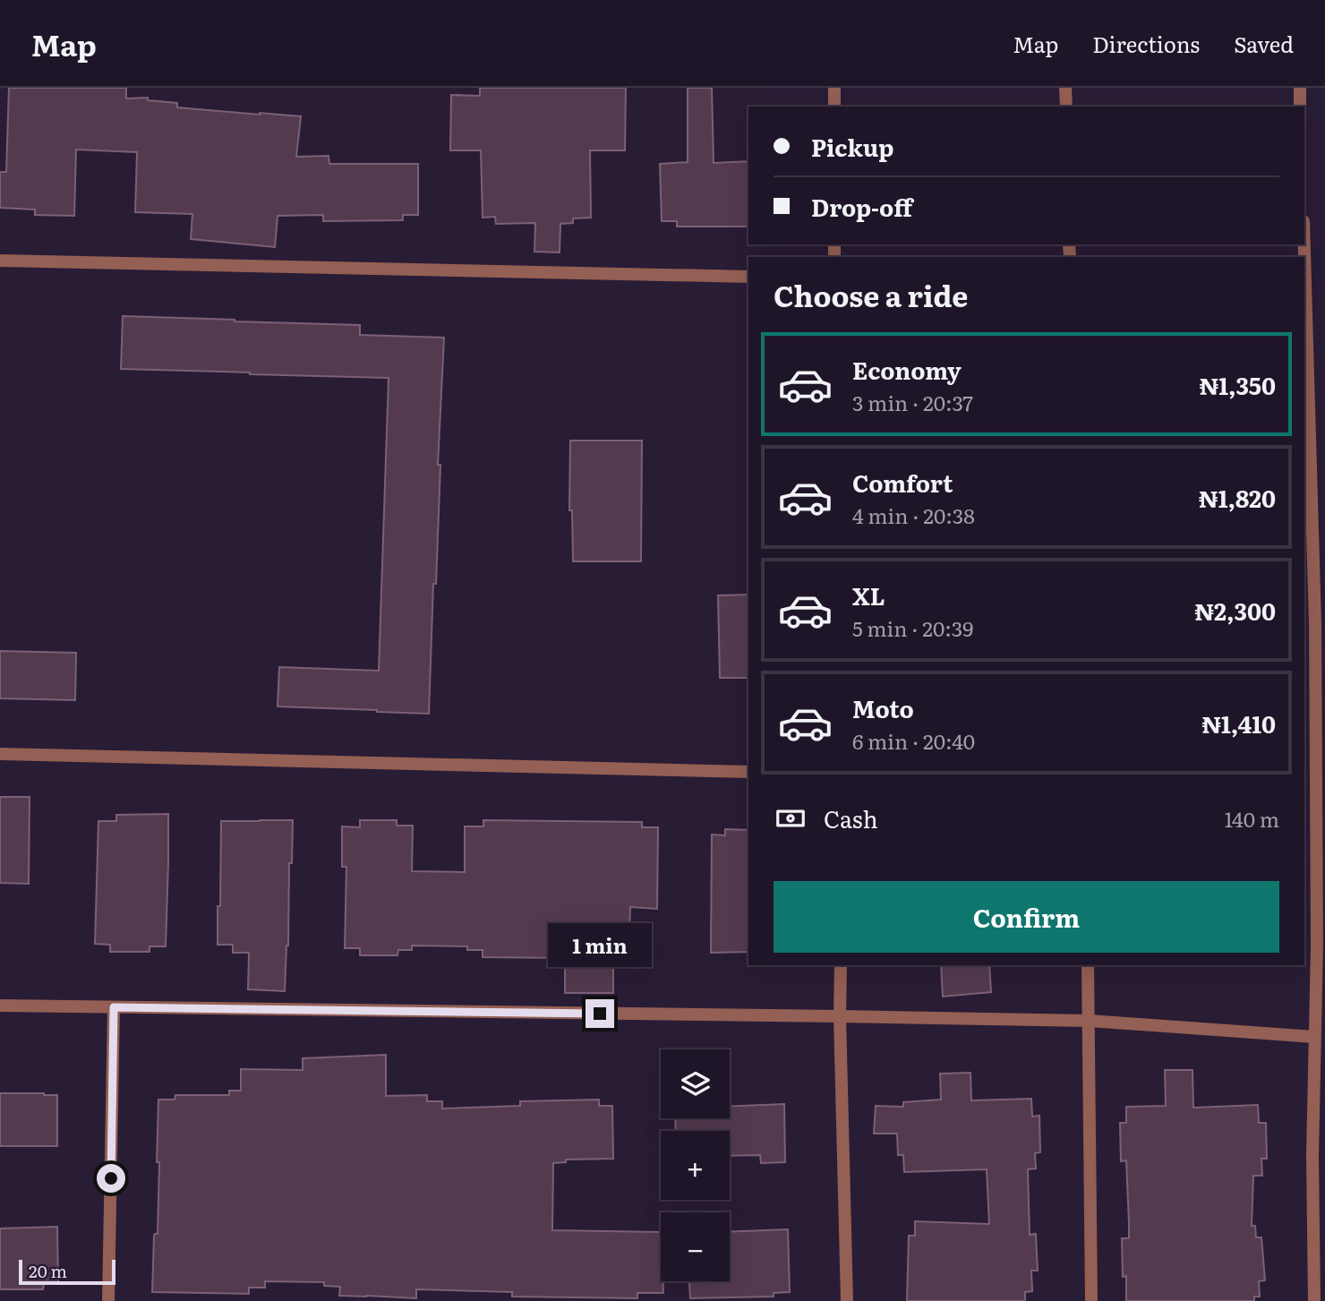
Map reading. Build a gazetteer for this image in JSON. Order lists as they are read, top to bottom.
{
  "scale_bar": "20 m",
  "page": {
    "header": "Map",
    "nav": ["Map", "Directions", "Saved"],
    "banner": ["Pickup", "Drop-off"],
    "heading": "Choose a ride",
    "list": [
      {
        "name": "Economy",
        "note": "3 min · 20:37",
        "value": "₦1,350"
      },
      {
        "name": "Comfort",
        "note": "4 min · 20:38",
        "value": "₦1,820"
      },
      {
        "name": "XL",
        "note": "5 min · 20:39",
        "value": "₦2,300"
      },
      {
        "name": "Moto",
        "note": "6 min · 20:40",
        "value": "₦1,410"
      }
    ],
    "pay": ["Cash", "140 m"],
    "buttons": "Confirm",
    "bubble": "1 min",
    "map_buttons": ["+", "−"],
    "scale": "20 m"
  }
}
